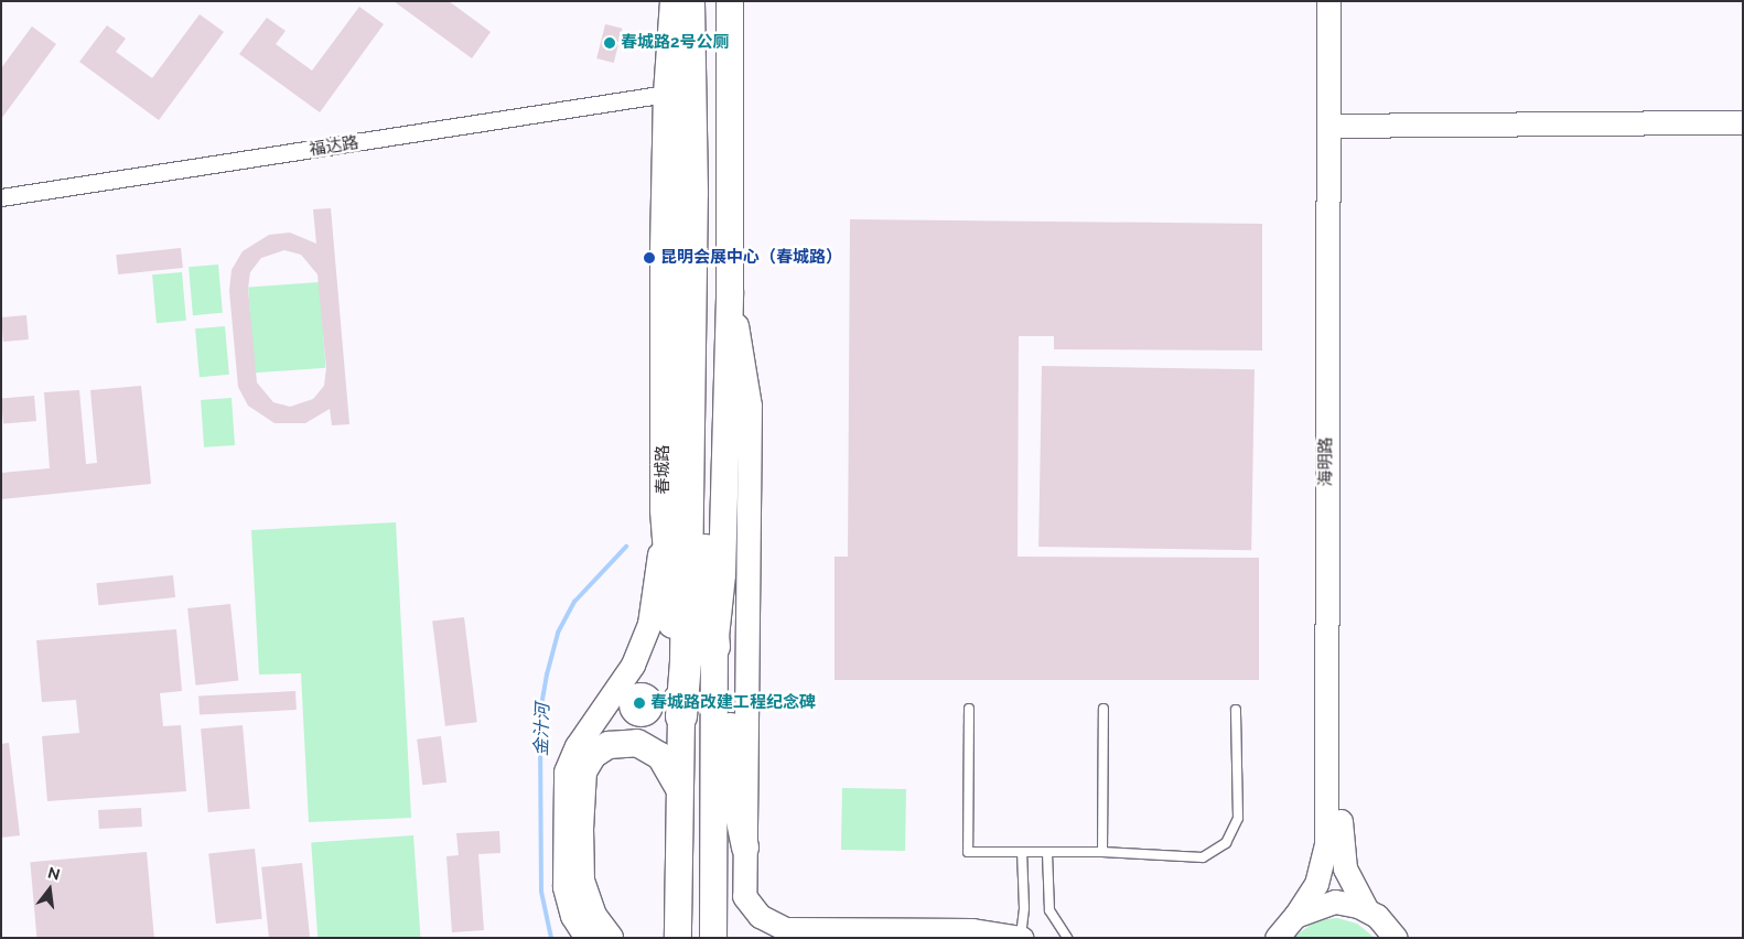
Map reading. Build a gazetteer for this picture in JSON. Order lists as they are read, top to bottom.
{
  "streets": {
    "main road": ["春城路"],
    "street": ["福达路", "海明路"]
  },
  "crossings": [
    ["福达路", "春城路"]
  ],
  "water": ["金汁河"],
  "places": ["春城路2号公厕", "昆明会展中心（春城路）", "春城路改建工程纪念碑"],
  "north": "top"
}
